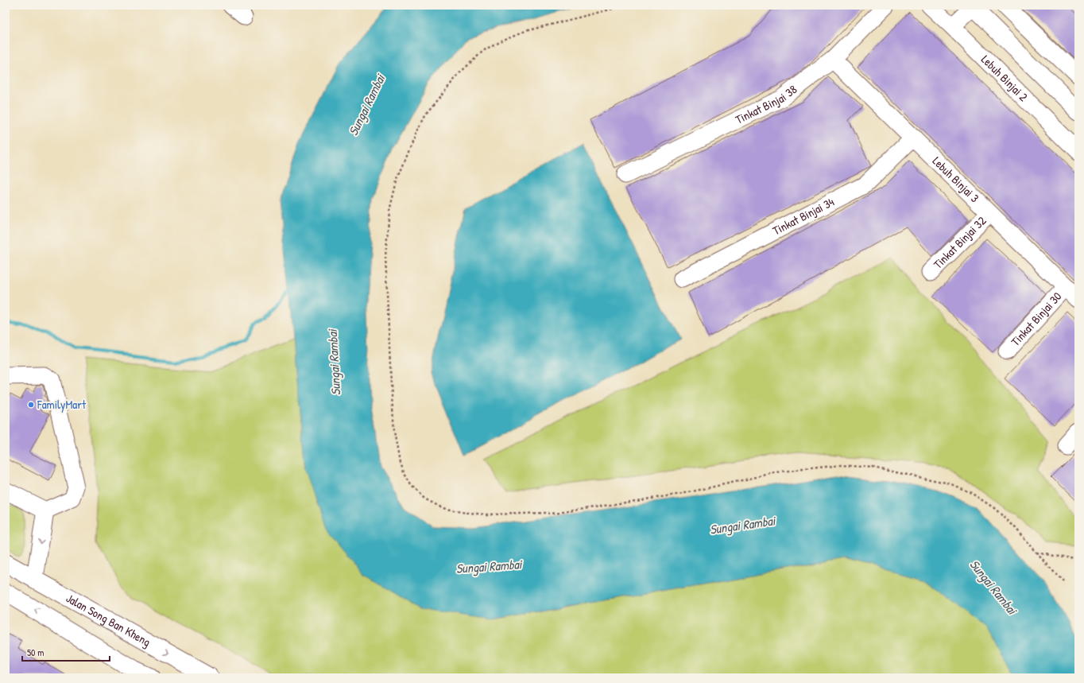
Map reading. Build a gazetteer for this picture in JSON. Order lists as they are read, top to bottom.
{
  "streets": {
    "main road": ["Jalan Song Ban Kheng"],
    "street": [
      "Lebuh Binjai 2",
      "Tinkat Binjai 38",
      "Lebuh Binjai 3",
      "Tinkat Binjai 34",
      "Tinkat Binjai 32",
      "Tinkat Binjai 30"
    ]
  },
  "crossings": [
    ["Tinkat Binjai 38", "Lebuh Binjai 3"],
    ["Lebuh Binjai 3", "Tinkat Binjai 34"],
    ["Lebuh Binjai 3", "Tinkat Binjai 32"],
    ["Lebuh Binjai 3", "Tinkat Binjai 30"]
  ],
  "water": ["Sungai Rambai"],
  "places": ["FamilyMart"],
  "scale_bar": "50 m"
}
